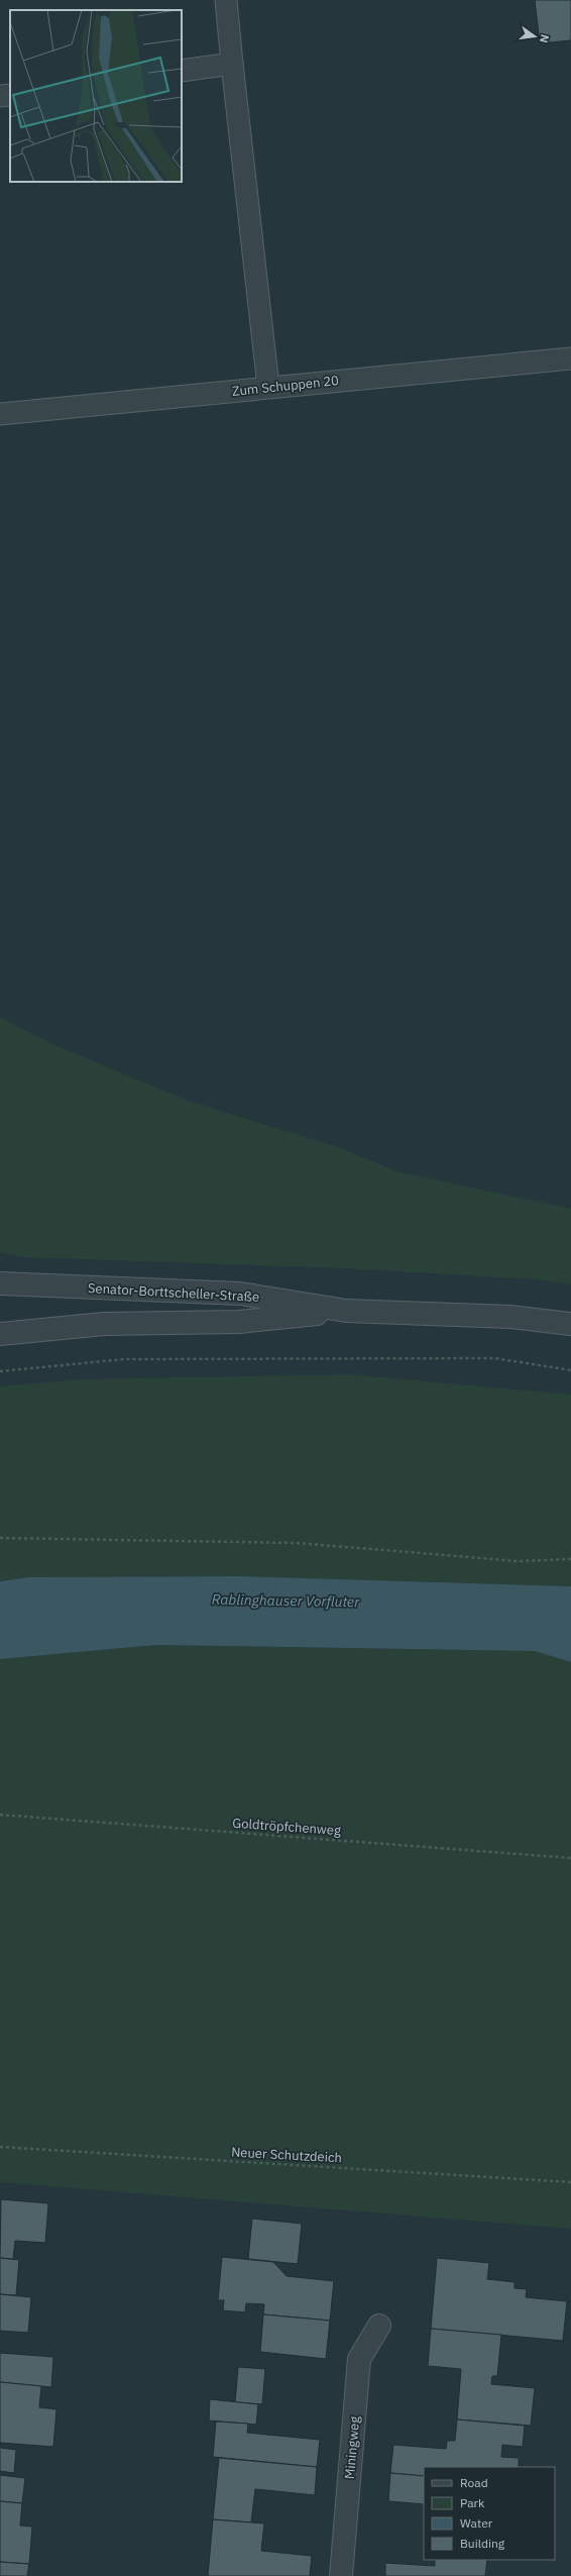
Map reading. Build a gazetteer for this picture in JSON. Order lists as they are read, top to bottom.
{
  "streets": {
    "street": ["Senator-Borttscheller-Straße", "Miningweg"],
    "lane": ["Zum Schuppen 20"],
    "path": ["Goldtröpfchenweg", "Neuer Schutzdeich"]
  },
  "water": ["Rablinghauser Vorfluter"],
  "legend": [
    "Road",
    "Park",
    "Water",
    "Building"
  ],
  "north": "right"
}
